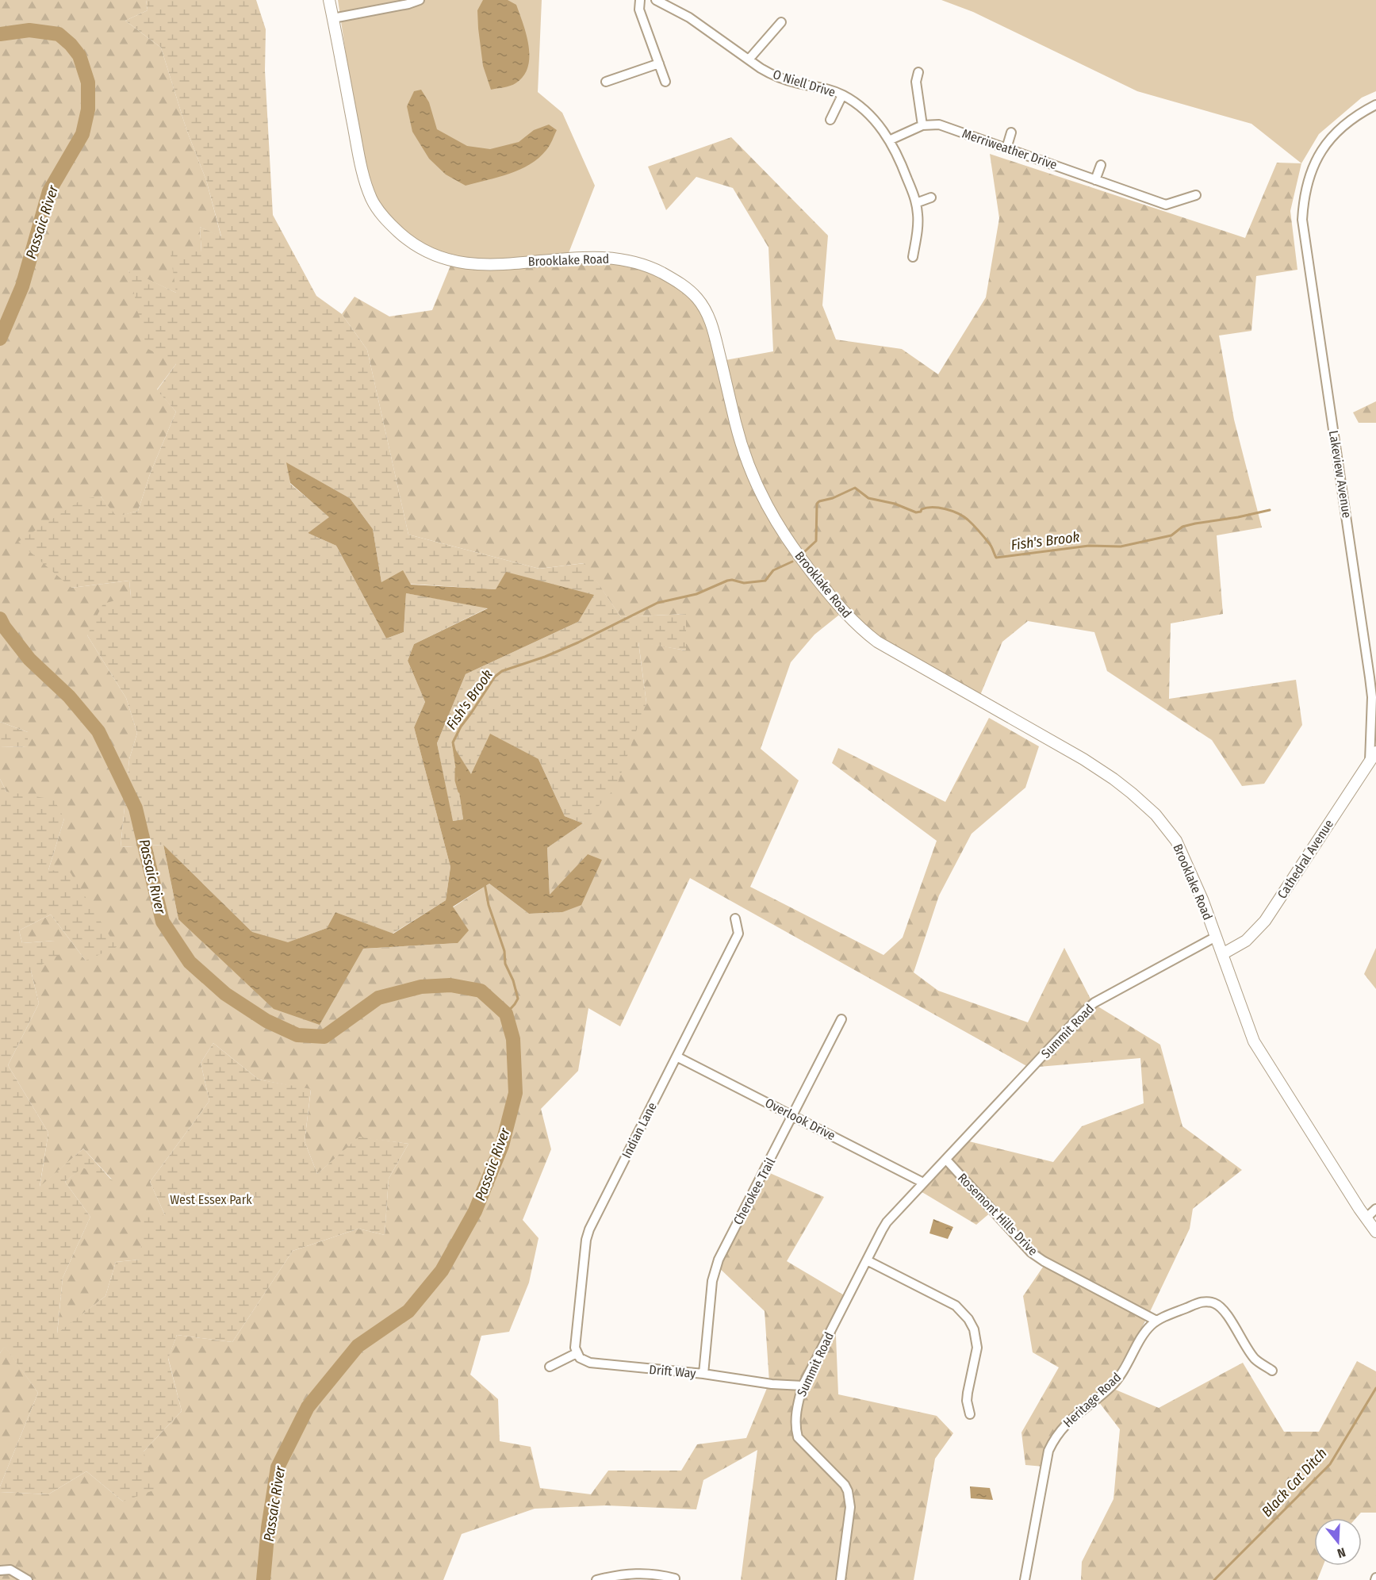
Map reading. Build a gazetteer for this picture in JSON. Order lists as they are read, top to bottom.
{
  "streets": {
    "street": [
      "O Niell Drive",
      "Merriweather Drive",
      "Brooklake Road",
      "Lakeview Avenue",
      "Cathedral Avenue",
      "Summit Road",
      "Overlook Drive",
      "Indian Lane",
      "Cherokee Trail",
      "Rosemont Hills Drive",
      "Drift Way",
      "Heritage Road"
    ]
  },
  "crossings": [
    ["Brooklake Road", "Cathedral Avenue"],
    ["Brooklake Road", "Summit Road"],
    ["Lakeview Avenue", "Cathedral Avenue"],
    ["Summit Road", "Overlook Drive"],
    ["Summit Road", "Rosemont Hills Drive"],
    ["Summit Road", "Drift Way"],
    ["Overlook Drive", "Indian Lane"],
    ["Overlook Drive", "Cherokee Trail"],
    ["Indian Lane", "Drift Way"],
    ["Cherokee Trail", "Drift Way"],
    ["Rosemont Hills Drive", "Heritage Road"]
  ],
  "water": ["Passaic River", "Fish's Brook", "Black Cat Ditch"],
  "parks": ["West Essex Park"],
  "north": "bottom"
}
